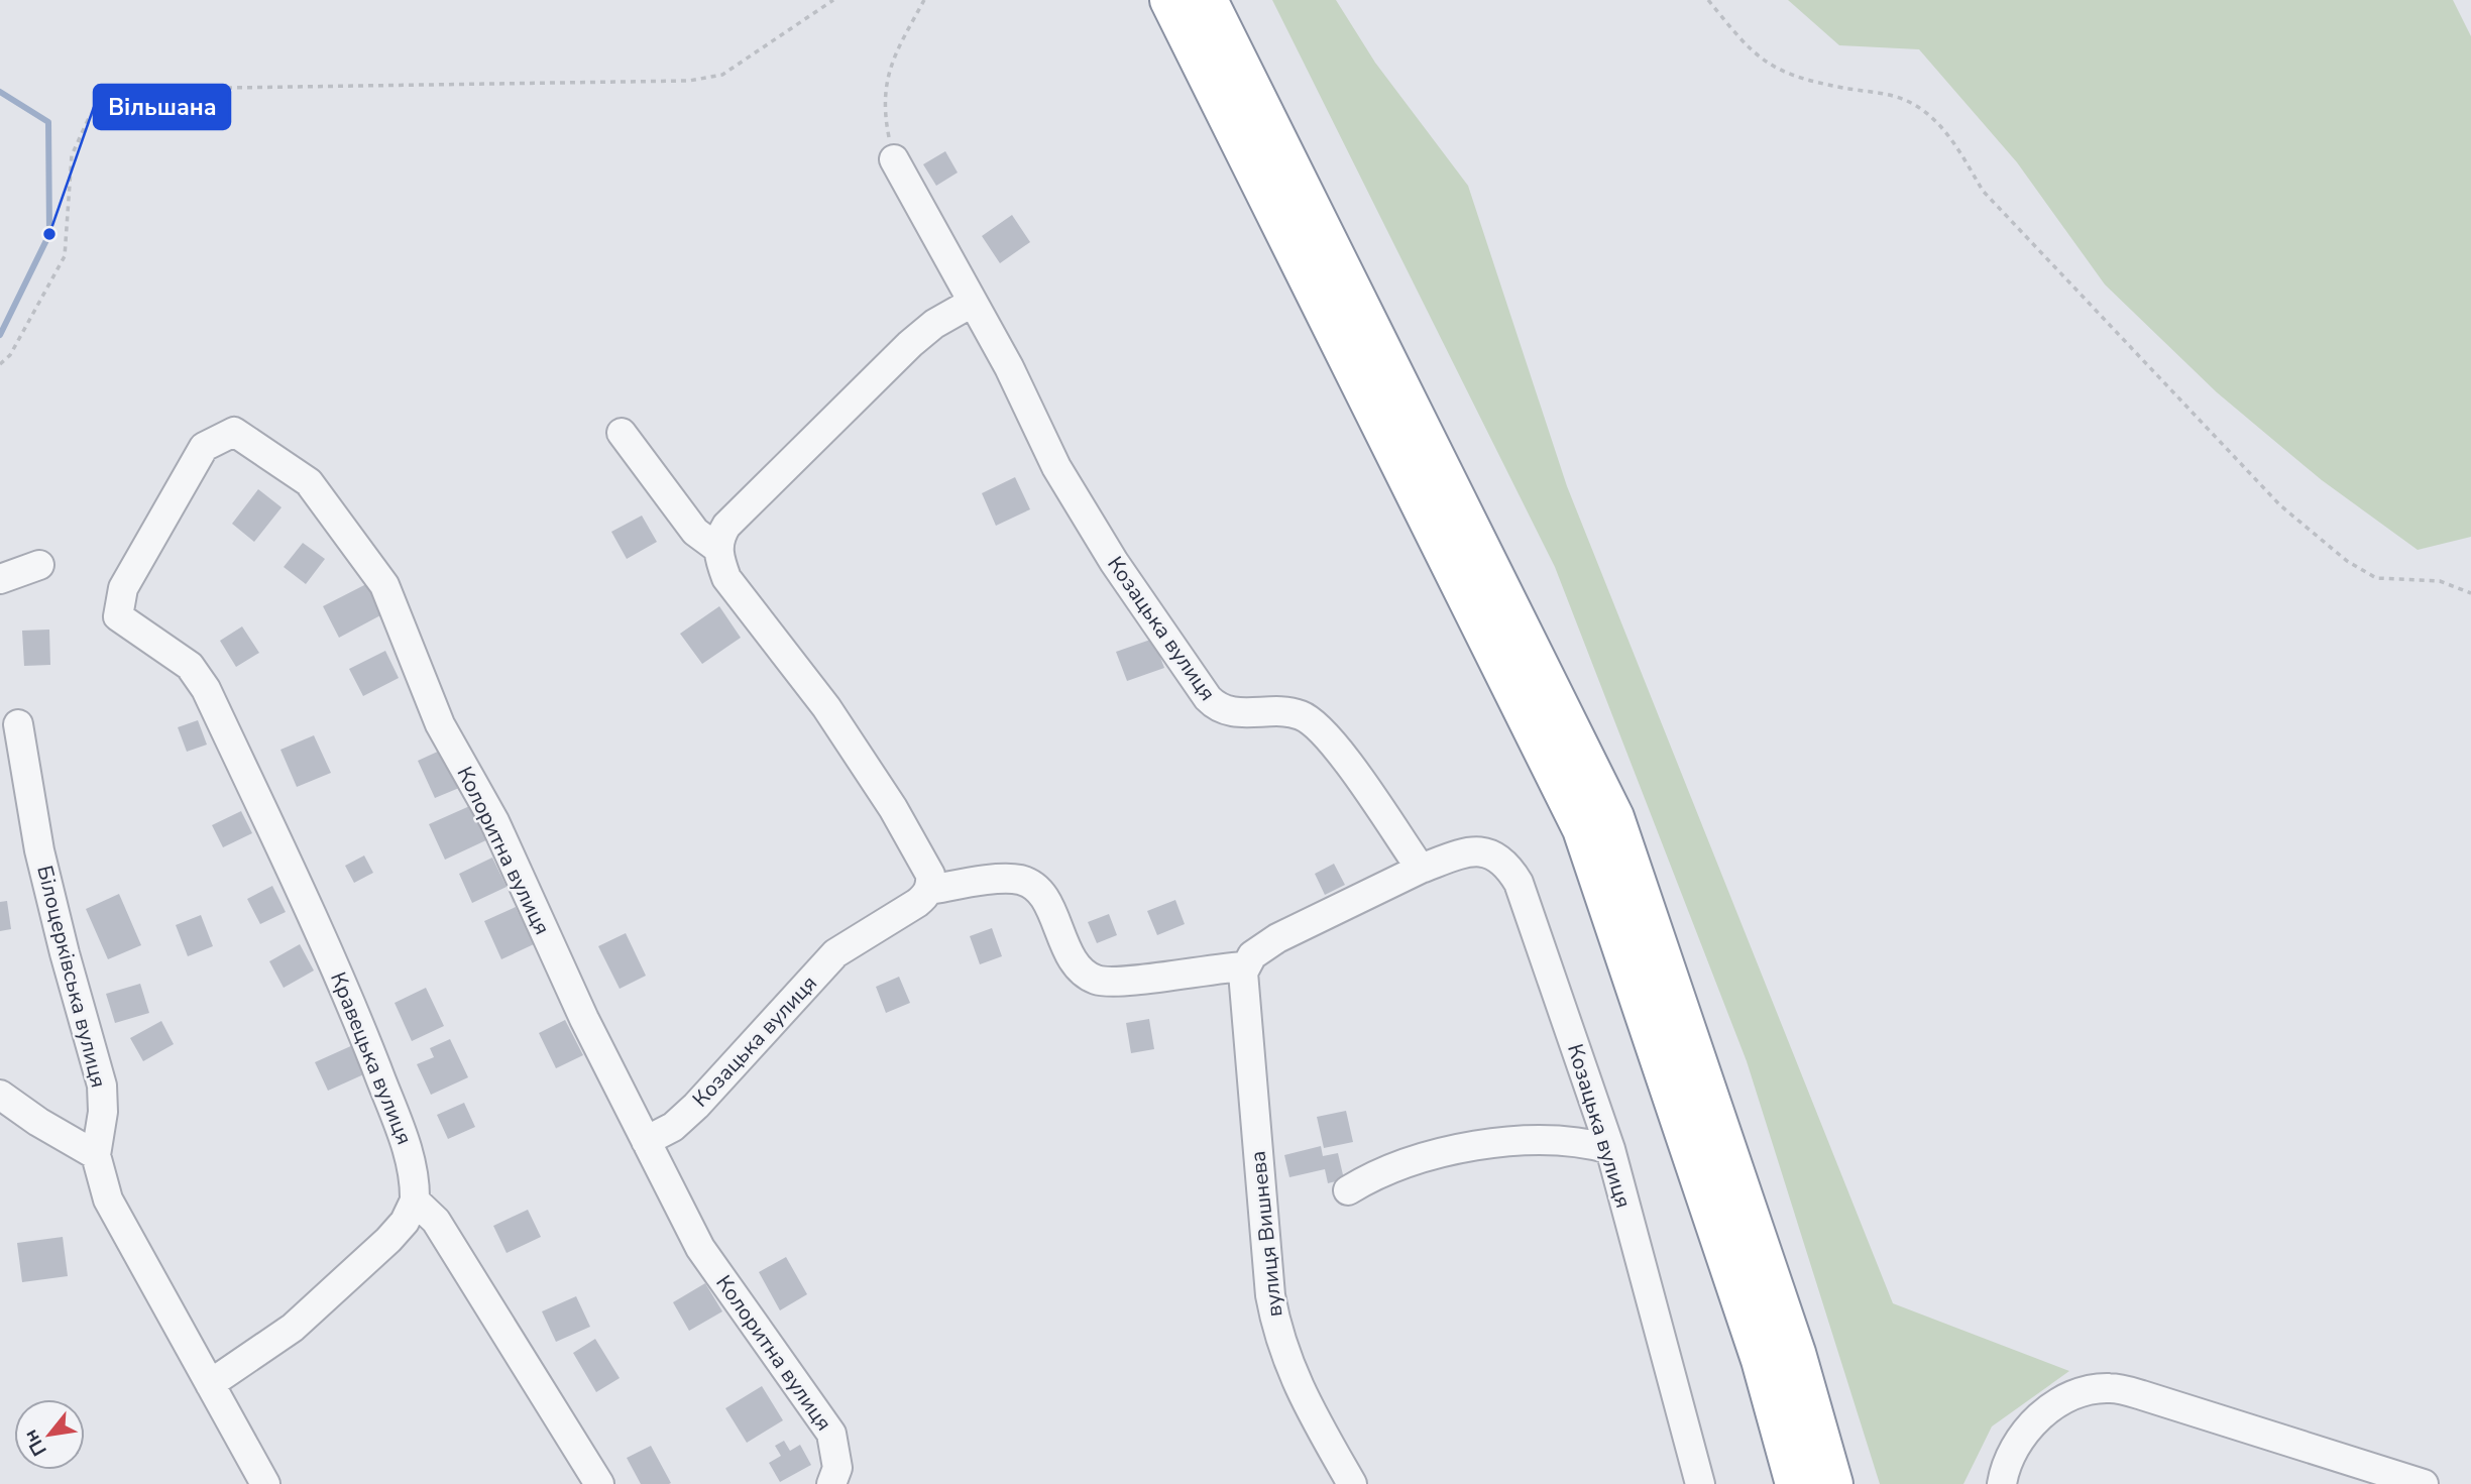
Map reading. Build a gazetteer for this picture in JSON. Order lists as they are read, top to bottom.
{
  "streets": {
    "street": [
      "Козацька вулиця",
      "Колоритна вулиця",
      "Білоцерківська вулиця",
      "Кравецька вулиця",
      "вулиця Вишнева"
    ]
  },
  "crossings": [
    ["Козацька вулиця", "Колоритна вулиця"],
    ["Козацька вулиця", "вулиця Вишнева"],
    ["Колоритна вулиця", "Кравецька вулиця"]
  ],
  "places": ["Вільшана"],
  "north": "bottom left"
}
